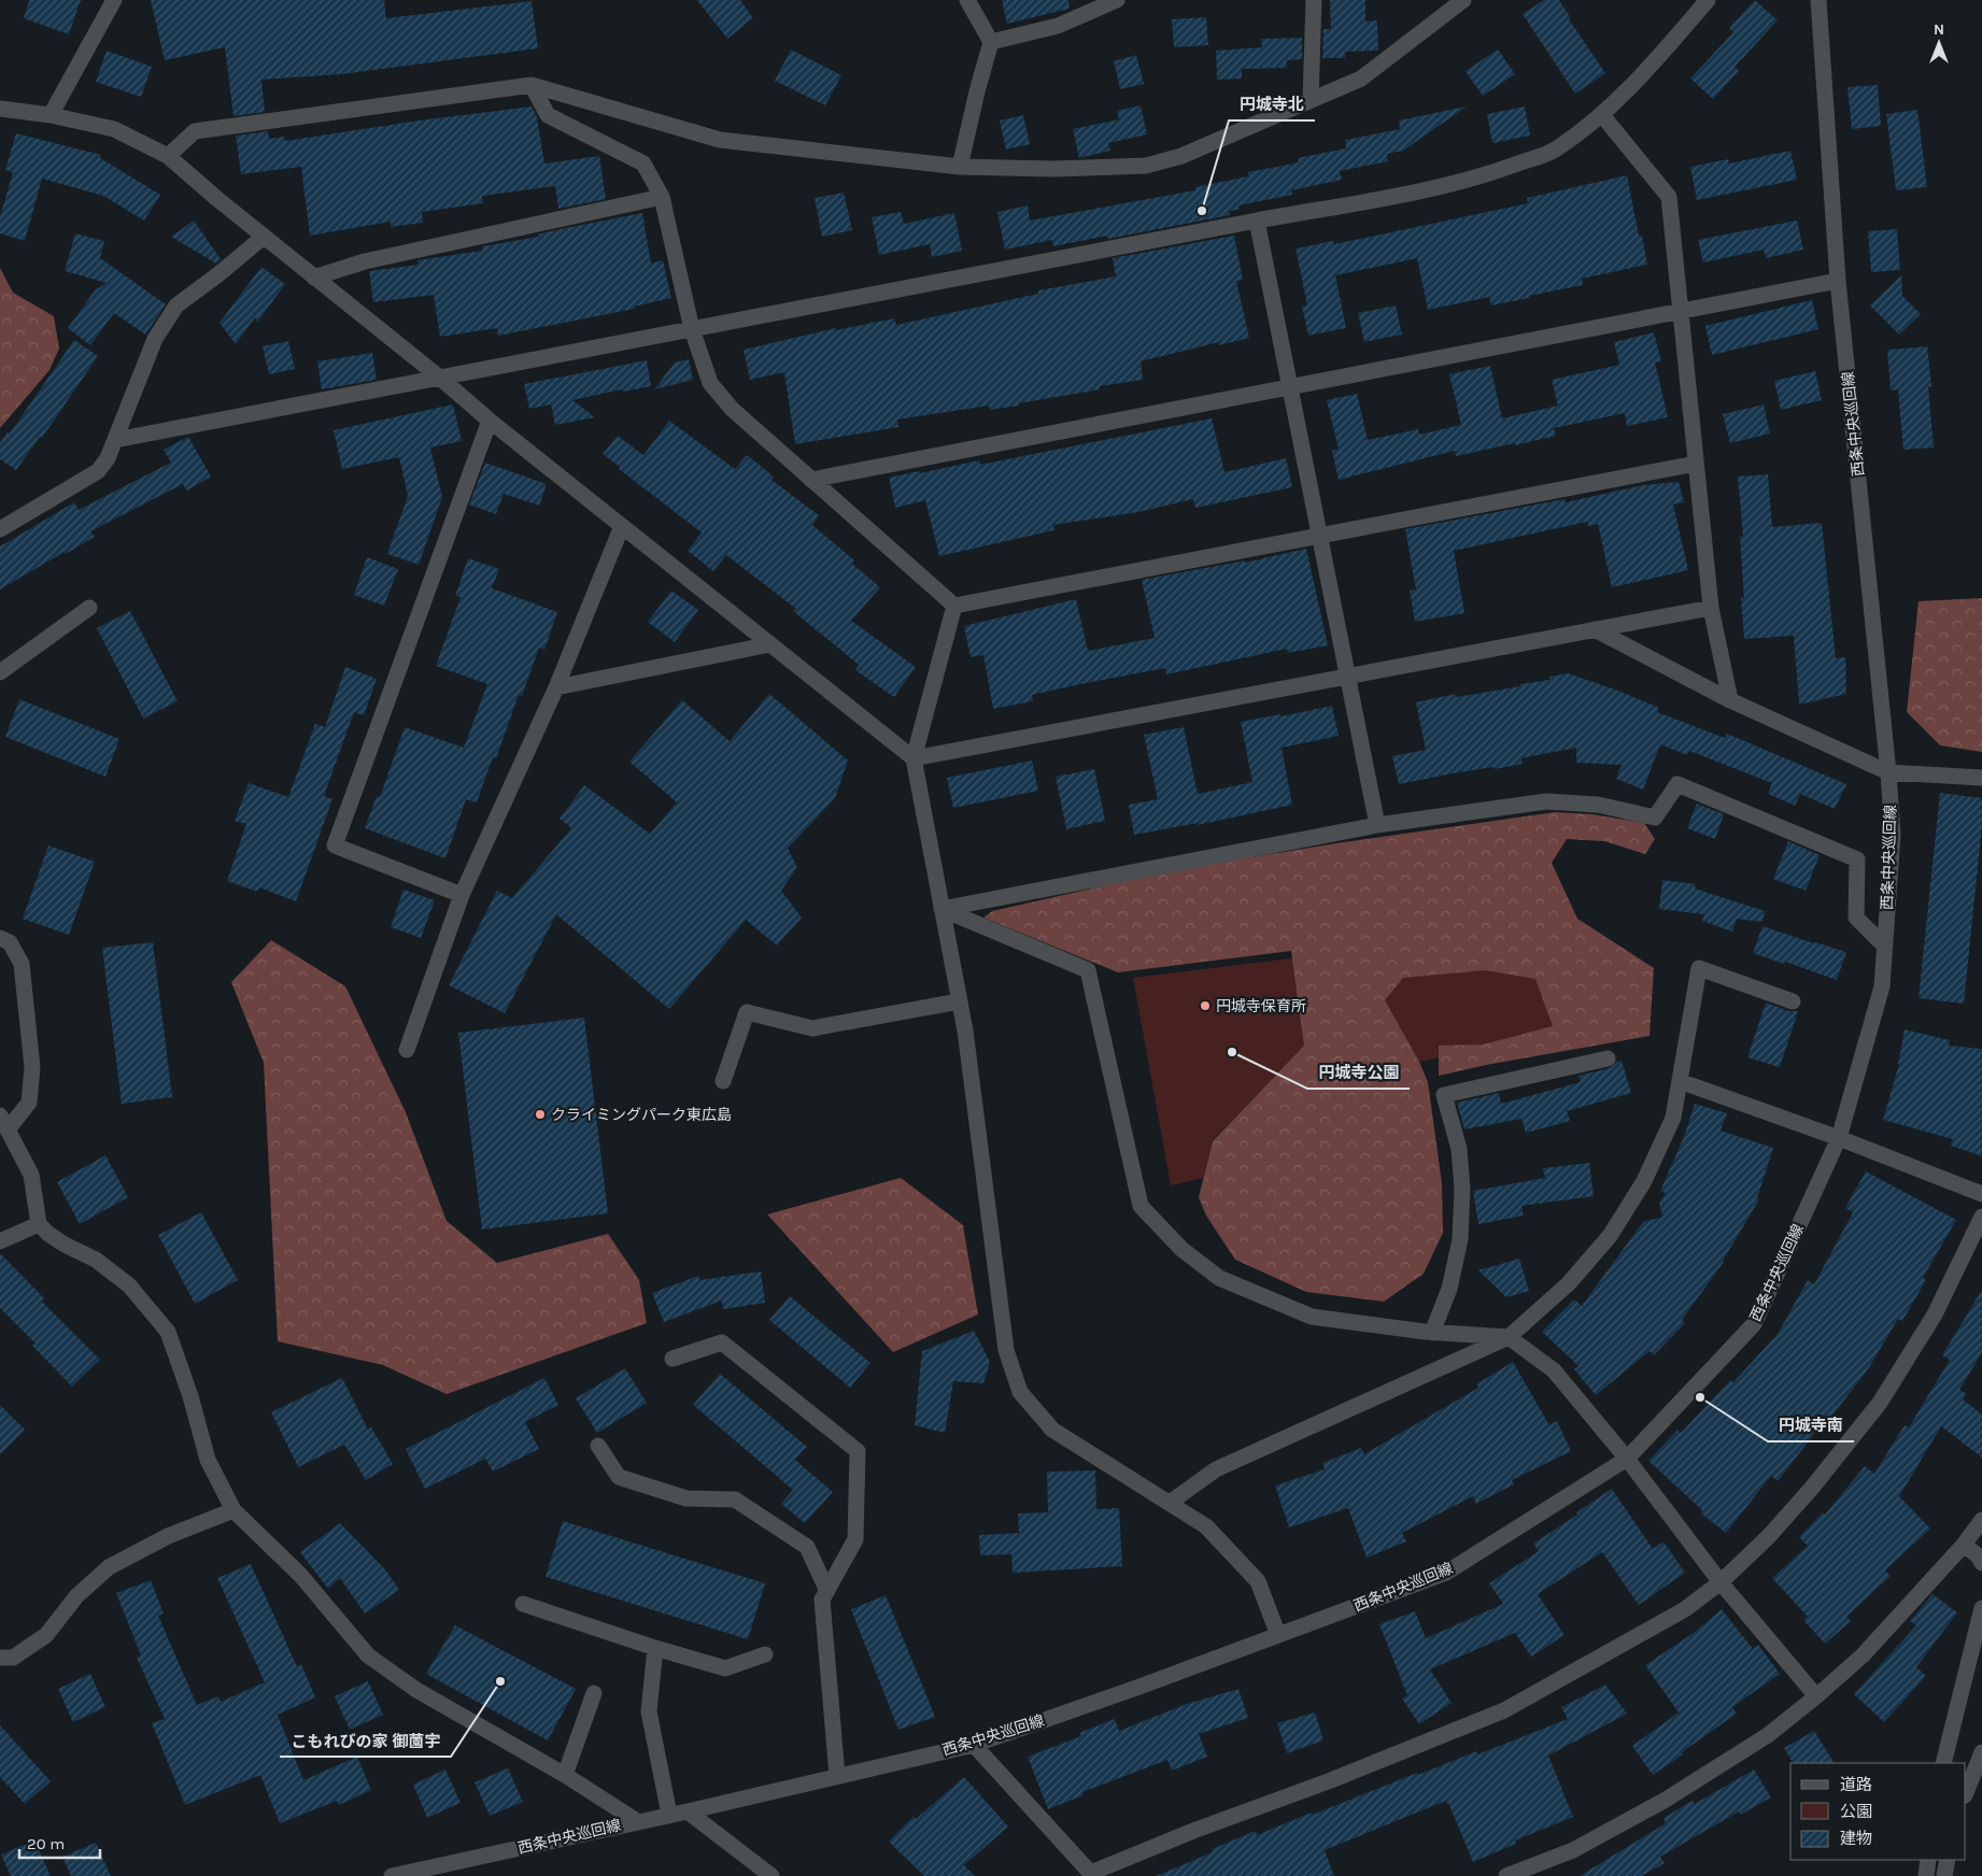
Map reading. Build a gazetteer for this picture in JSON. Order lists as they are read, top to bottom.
{
  "streets": {
    "street": ["西条中央巡回線"]
  },
  "places": [
    "円城寺北",
    "円城寺保育所",
    "円城寺公園",
    "クライミングパーク東広島",
    "円城寺南",
    "こもれびの家 御薗宇"
  ],
  "legend": ["道路", "公園", "建物"],
  "scale_bar": "20 m",
  "north": "top"
}
